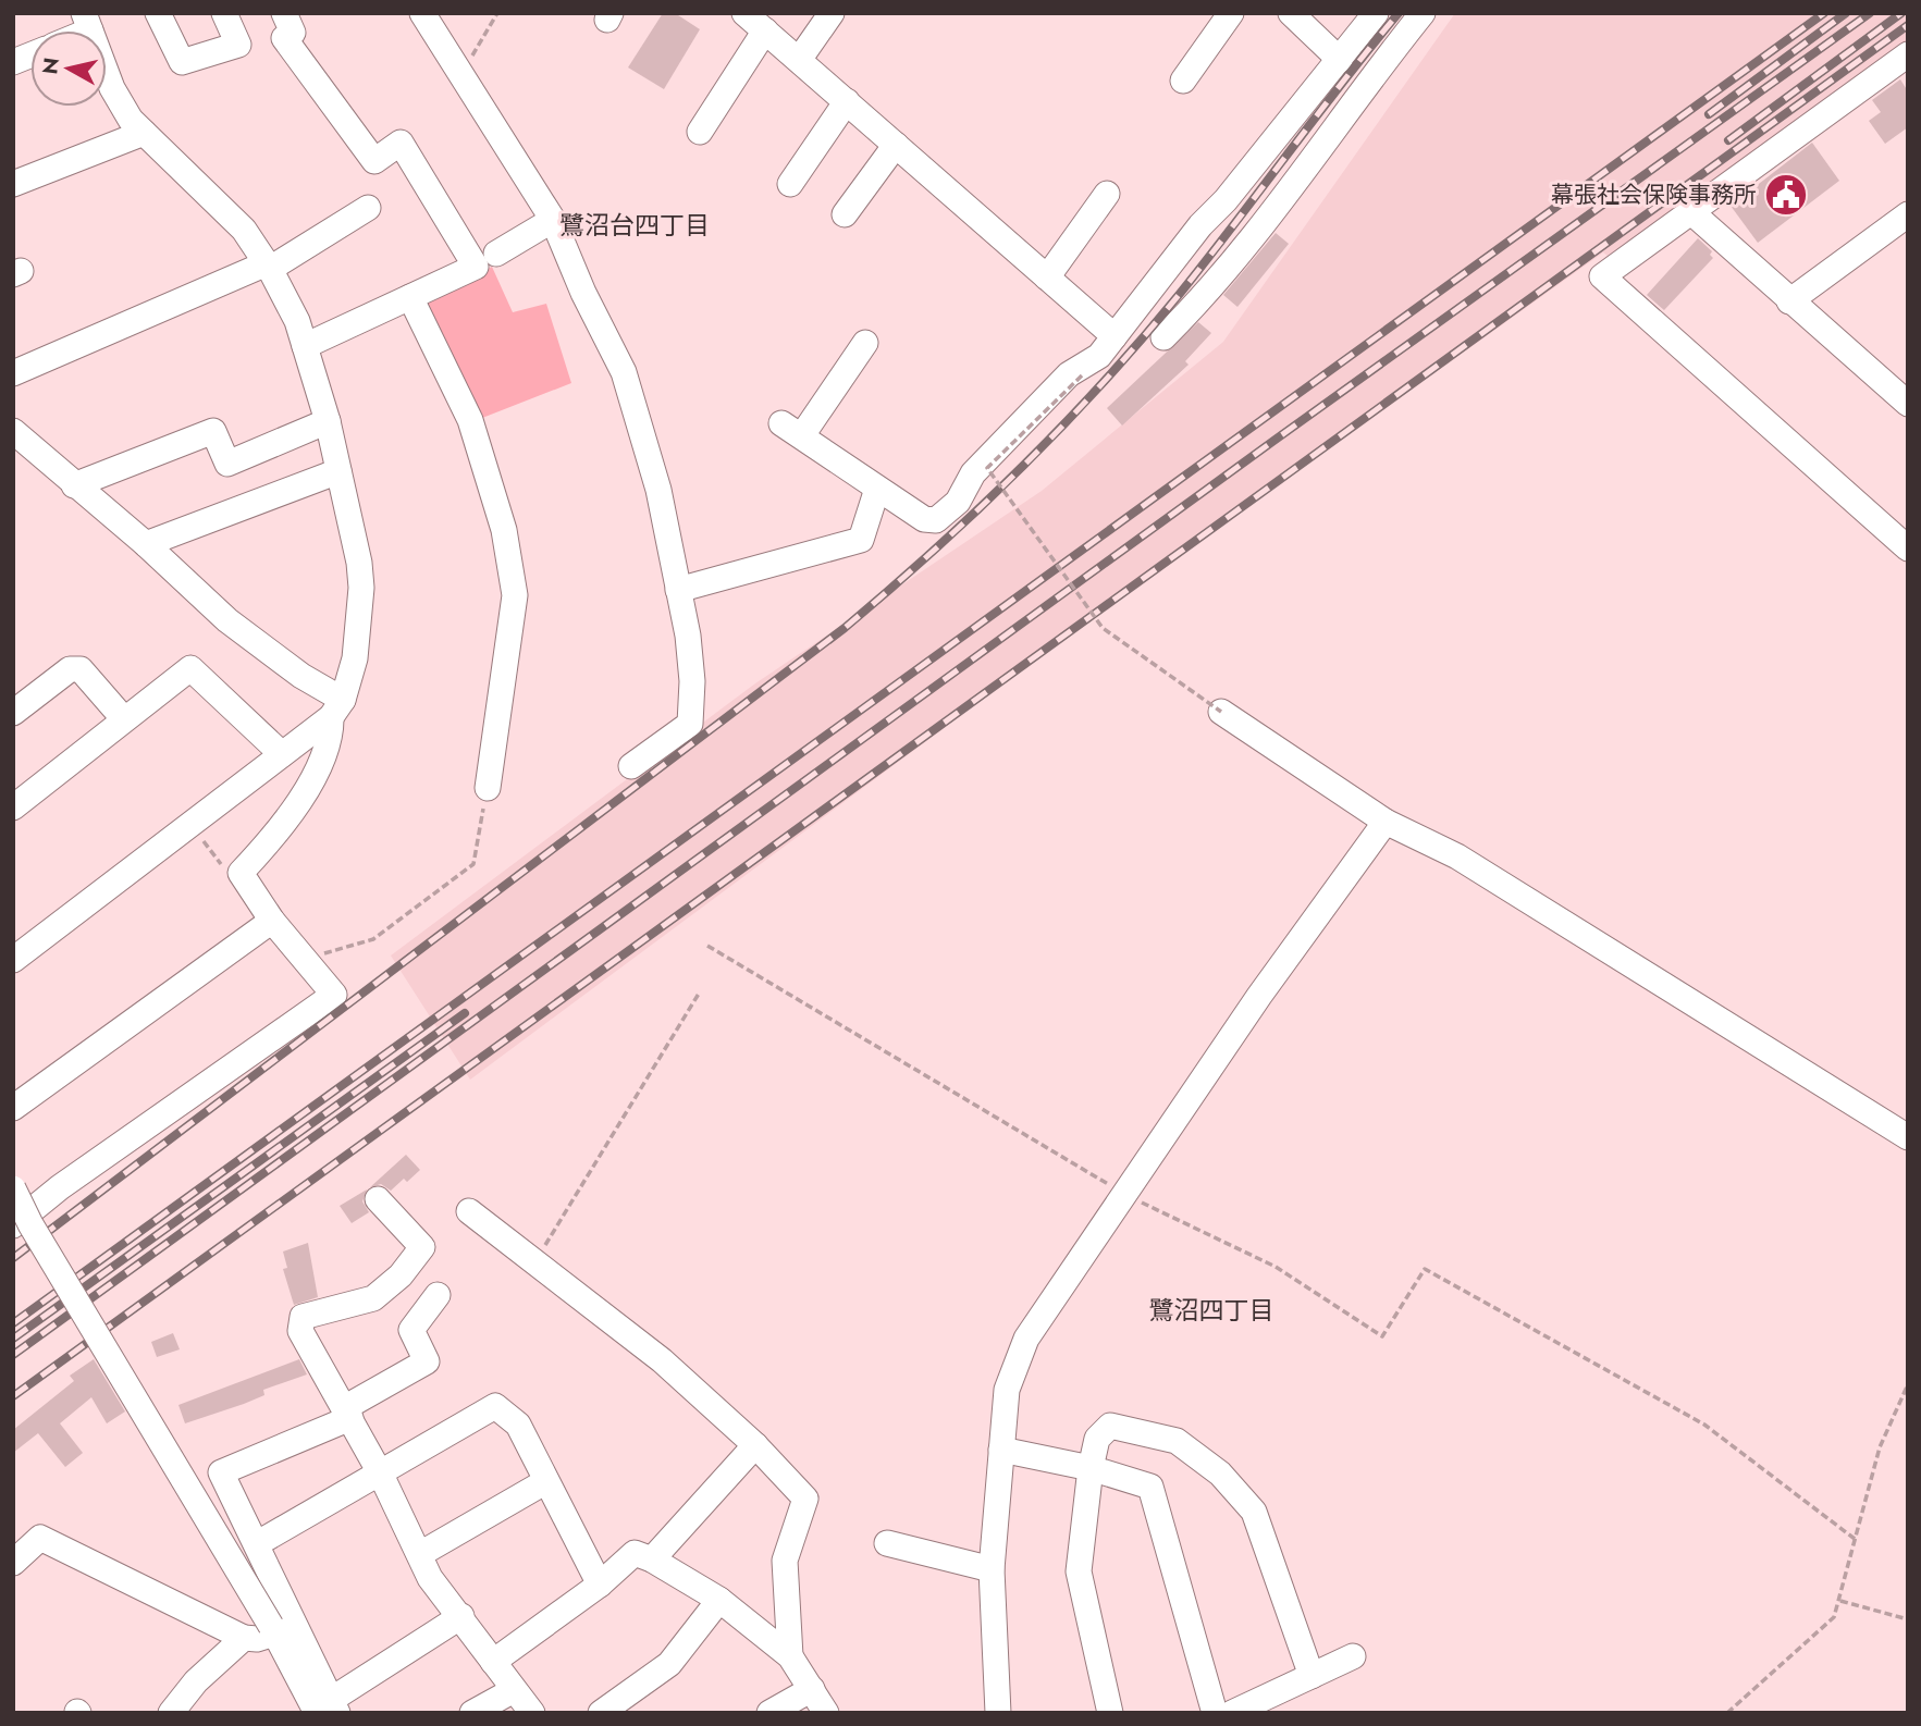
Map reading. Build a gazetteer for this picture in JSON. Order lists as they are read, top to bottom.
{
  "districts": ["鷺沼台四丁目", "鷺沼四丁目"],
  "places": {
    "public building": ["幕張社会保険事務所"]
  },
  "north": "left"
}
